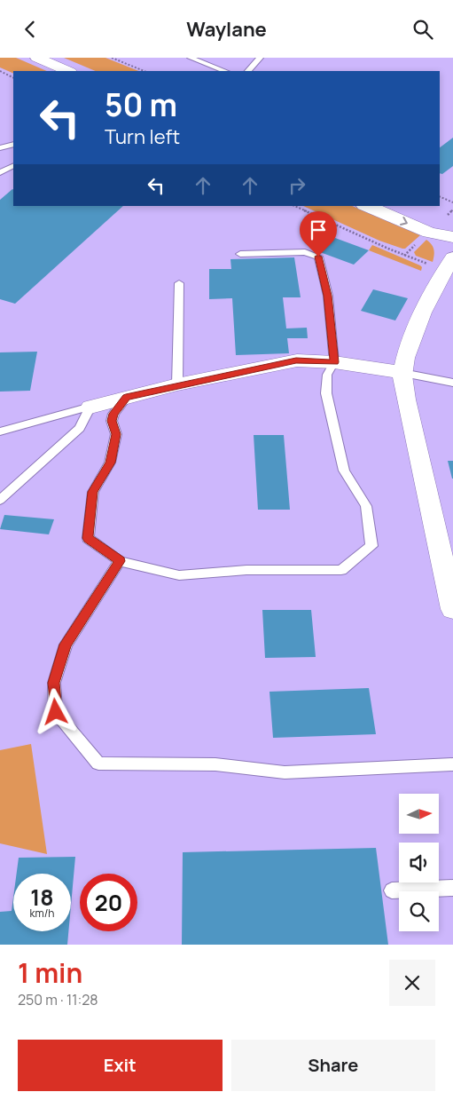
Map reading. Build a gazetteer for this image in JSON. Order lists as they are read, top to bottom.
{
  "north": "right",
  "page": {
    "header": "Waylane",
    "turn": ["50 m", "Turn left"],
    "speed": "18 km/h",
    "limit": "20",
    "heading": ["1 min", "250 m · 11:28"],
    "buttons": ["Exit", "Share"]
  }
}
